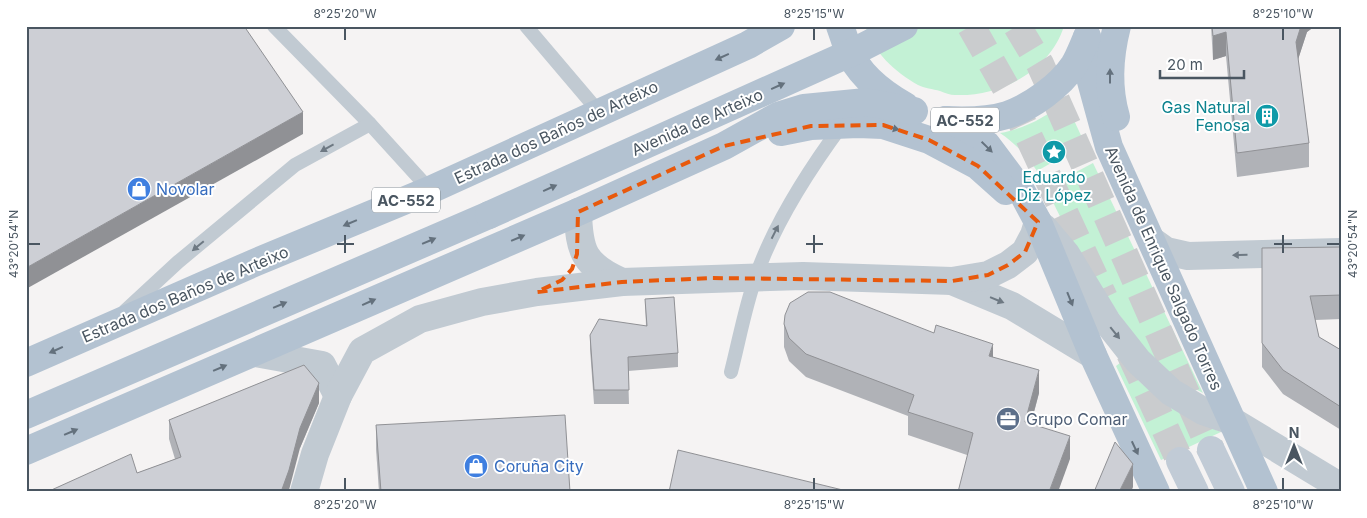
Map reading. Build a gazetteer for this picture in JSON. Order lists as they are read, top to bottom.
{
  "streets": {
    "main road": [
      "AC-552",
      "Avenida de Arteixo",
      "Estrada dos Baños de Arteixo",
      "Avenida de Enrique Salgado Torres"
    ]
  },
  "crossings": [
    ["AC-552", "Avenida de Arteixo"],
    ["AC-552", "Estrada dos Baños de Arteixo"],
    ["AC-552", "Avenida de Enrique Salgado Torres"],
    ["Avenida de Arteixo", "Estrada dos Baños de Arteixo"]
  ],
  "places": {
    "building": ["Gas Natural Fenosa"],
    "place": ["Eduardo Diz López"],
    "shop": ["Novolar", "Coruña City"],
    "office": ["Grupo Comar"]
  },
  "scale_bar": "20 m",
  "north": "top",
  "coordinates": [
    "8°25'20\"W",
    "8°25'15\"W",
    "8°25'10\"W",
    "43°20'54\"N"
  ]
}
